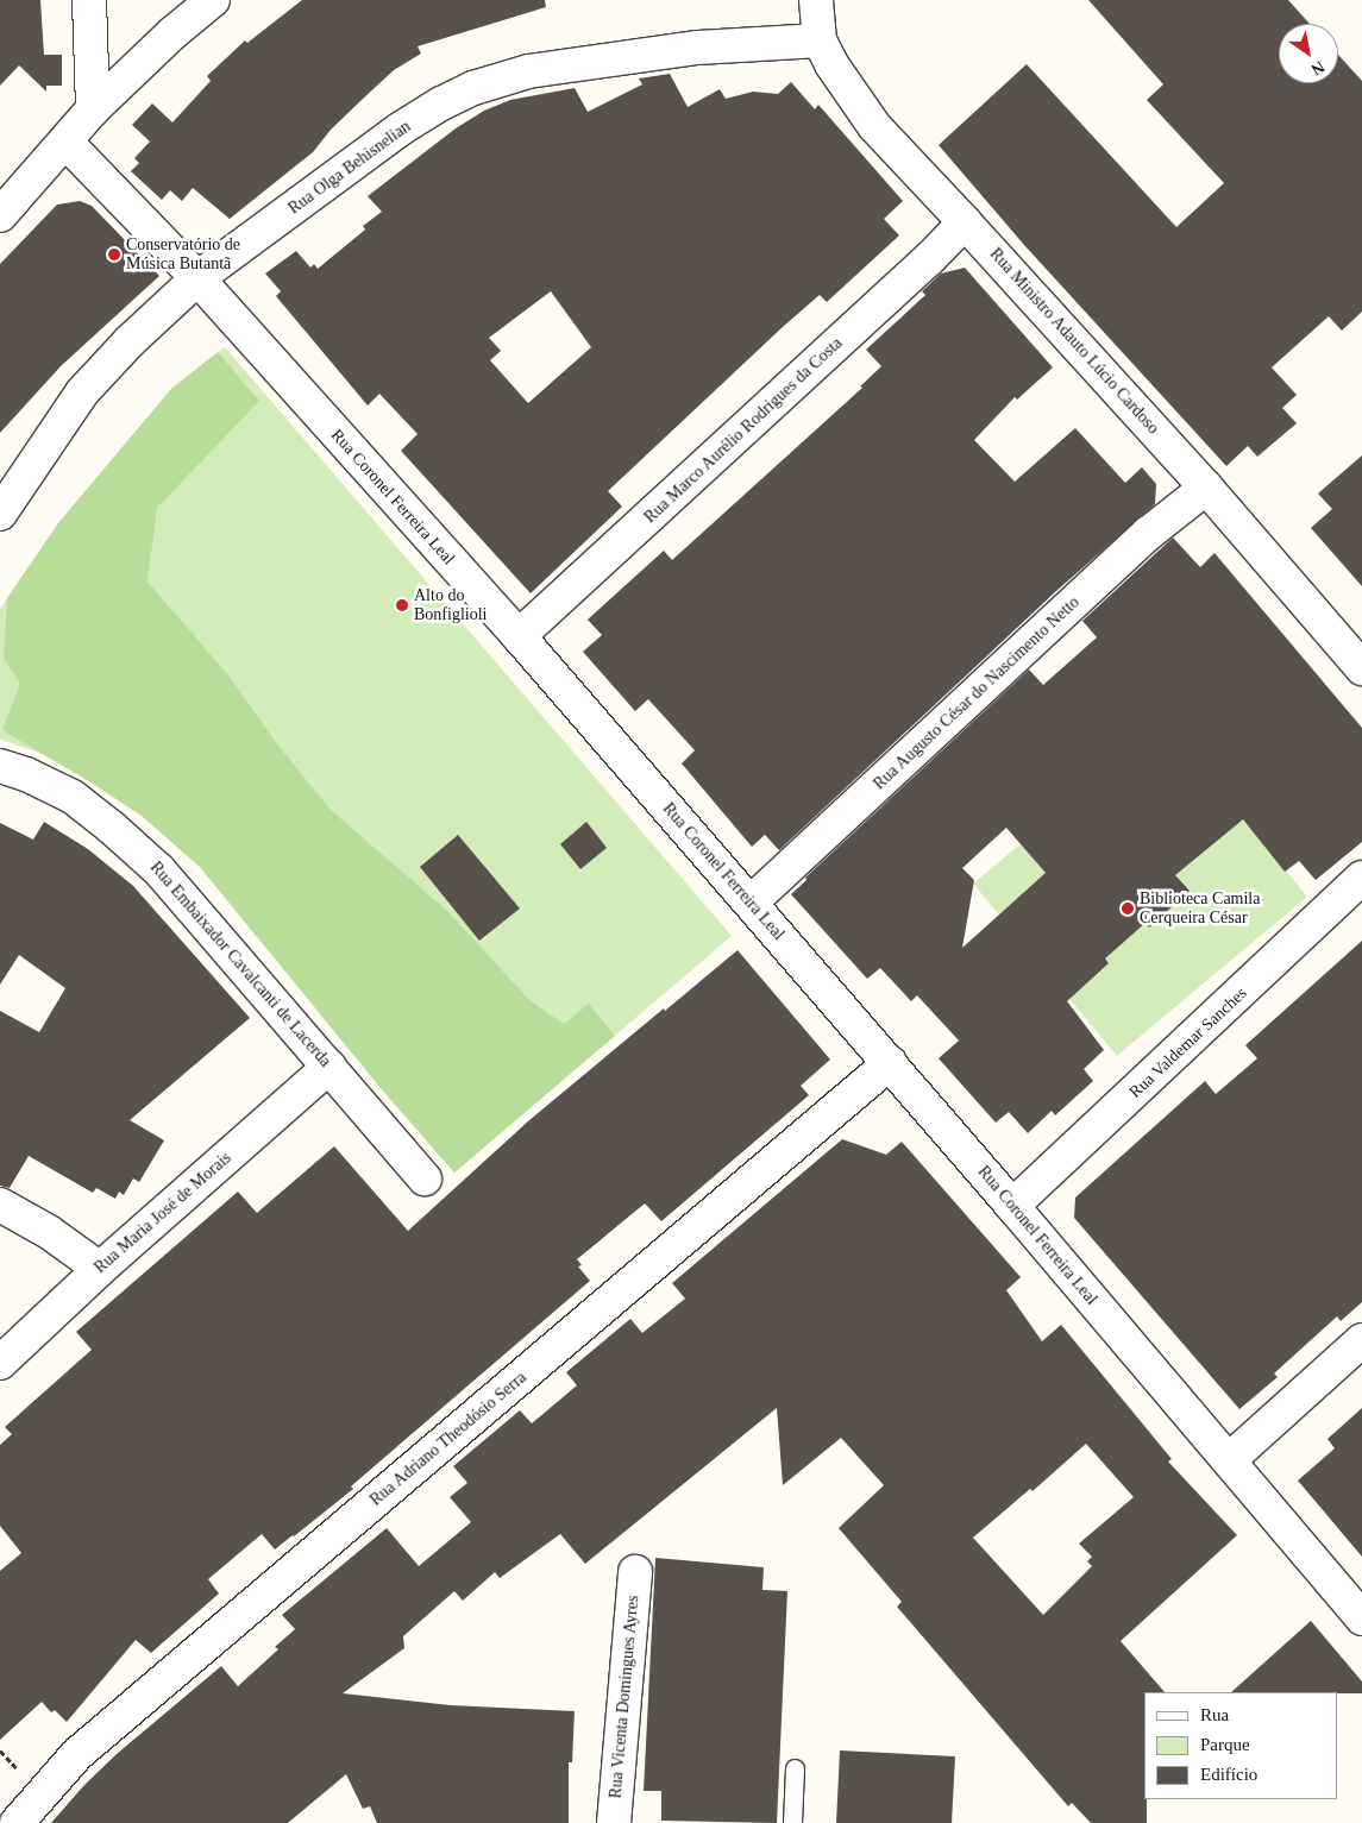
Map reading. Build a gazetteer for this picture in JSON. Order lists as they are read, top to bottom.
{
  "streets": {
    "street": [
      "Rua Olga Behisnelian",
      "Rua Ministro Adauto Lúcio Cardoso",
      "Rua Marco Aurélio Rodrigues da Costa",
      "Rua Coronel Ferreira Leal",
      "Rua Augusto César do Nascimento Netto",
      "Rua Embaixador Cavalcanti de Lacerda",
      "Rua Valdemar Sanches",
      "Rua Maria José de Morais",
      "Rua Adriano Theodósio Serra",
      "Rua Vicenta Domingues Ayres"
    ]
  },
  "crossings": [
    ["Rua Olga Behisnelian", "Rua Ministro Adauto Lúcio Cardoso"],
    ["Rua Olga Behisnelian", "Rua Coronel Ferreira Leal"],
    ["Rua Ministro Adauto Lúcio Cardoso", "Rua Marco Aurélio Rodrigues da Costa"],
    ["Rua Ministro Adauto Lúcio Cardoso", "Rua Augusto César do Nascimento Netto"],
    ["Rua Marco Aurélio Rodrigues da Costa", "Rua Coronel Ferreira Leal"],
    ["Rua Coronel Ferreira Leal", "Rua Augusto César do Nascimento Netto"],
    ["Rua Coronel Ferreira Leal", "Rua Valdemar Sanches"],
    ["Rua Coronel Ferreira Leal", "Rua Adriano Theodósio Serra"],
    ["Rua Embaixador Cavalcanti de Lacerda", "Rua Maria José de Morais"]
  ],
  "places": ["Conservatório de Música Butantã", "Alto do Bonfiglioli", "Biblioteca Camila Cerqueira César"],
  "legend": ["Rua", "Parque", "Edifício"],
  "north": "bottom right"
}
